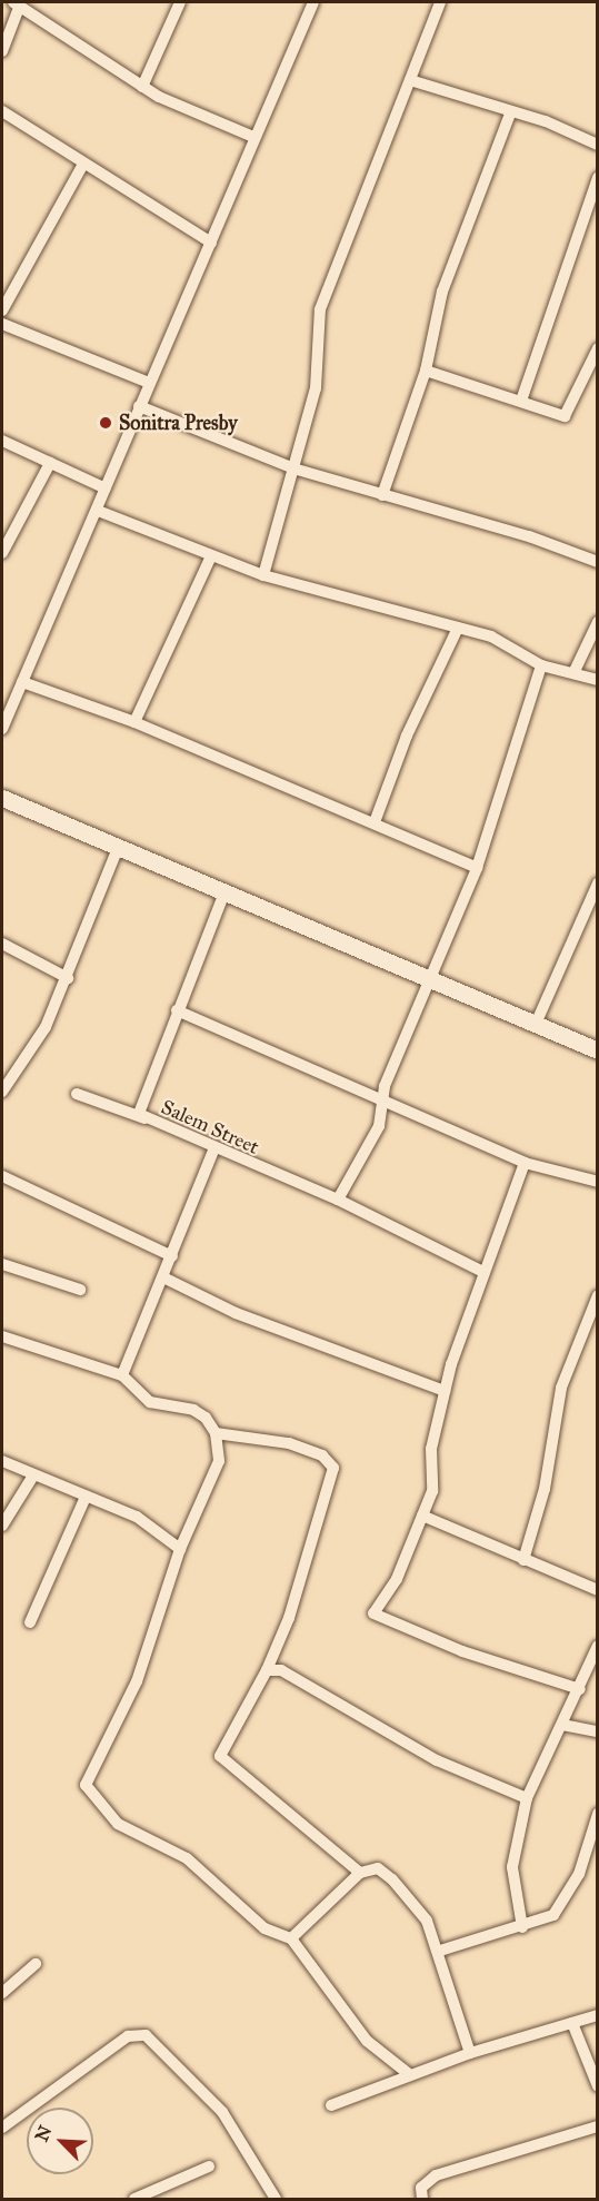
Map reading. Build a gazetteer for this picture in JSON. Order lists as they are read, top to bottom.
{
  "streets": {
    "street": ["Salem Street"]
  },
  "places": ["Sonitra Presby"],
  "north": "top left"
}
